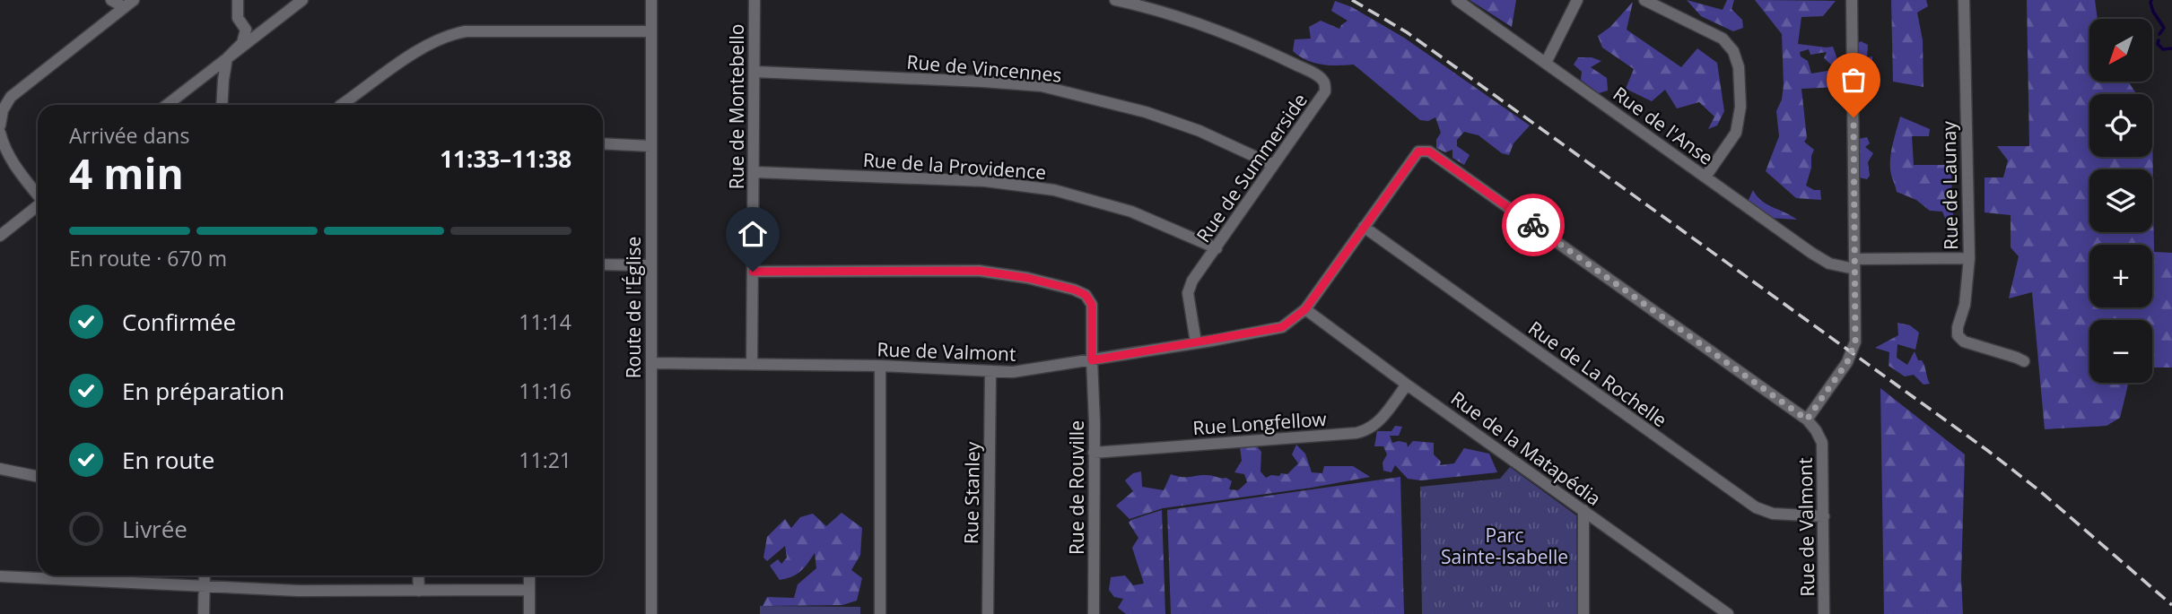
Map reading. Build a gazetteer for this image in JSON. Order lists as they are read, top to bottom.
{
  "streets": {
    "street": [
      "Rue de Vincennes",
      "Rue de Montebello",
      "Rue de l'Anse",
      "Rue de la Providence",
      "Rue de Summerside",
      "Rue de Launay",
      "Route de l'Église",
      "Rue de Valmont",
      "Rue de La Rochelle",
      "Rue Longfellow",
      "Rue de la Matapédia",
      "Rue de Rouville",
      "Rue Stanley"
    ]
  },
  "crossings": [
    ["Rue de Vincennes", "Rue de Montebello"],
    ["Rue de Vincennes", "Rue de Summerside"],
    ["Rue de Montebello", "Rue de la Providence"],
    ["Rue de Montebello", "Rue de Valmont"],
    ["Rue de Montebello", "Rue de Rouville"],
    ["Rue de l'Anse", "Rue de Launay"],
    ["Rue de la Providence", "Rue de Summerside"],
    ["Rue de Summerside", "Rue de Valmont"],
    ["Route de l'Église", "Rue de Valmont"],
    ["Rue de Valmont", "Rue de La Rochelle"],
    ["Rue de Valmont", "Rue de la Matapédia"],
    ["Rue de Valmont", "Rue de Rouville"],
    ["Rue de Valmont", "Rue Stanley"],
    ["Rue Longfellow", "Rue de la Matapédia"],
    ["Rue Longfellow", "Rue de Rouville"]
  ],
  "parks": ["Parc Sainte-Isabelle"],
  "north": "bottom left",
  "page": {
    "map_buttons": ["+", "−"],
    "heading": ["4 min", "Arrivée dans", "11:33–11:38"],
    "bar": "En route · 670 m",
    "list": [
      ["Confirmée", "11:14"],
      ["En préparation", "11:16"],
      ["En route", "11:21"],
      "Livrée"
    ]
  }
}
